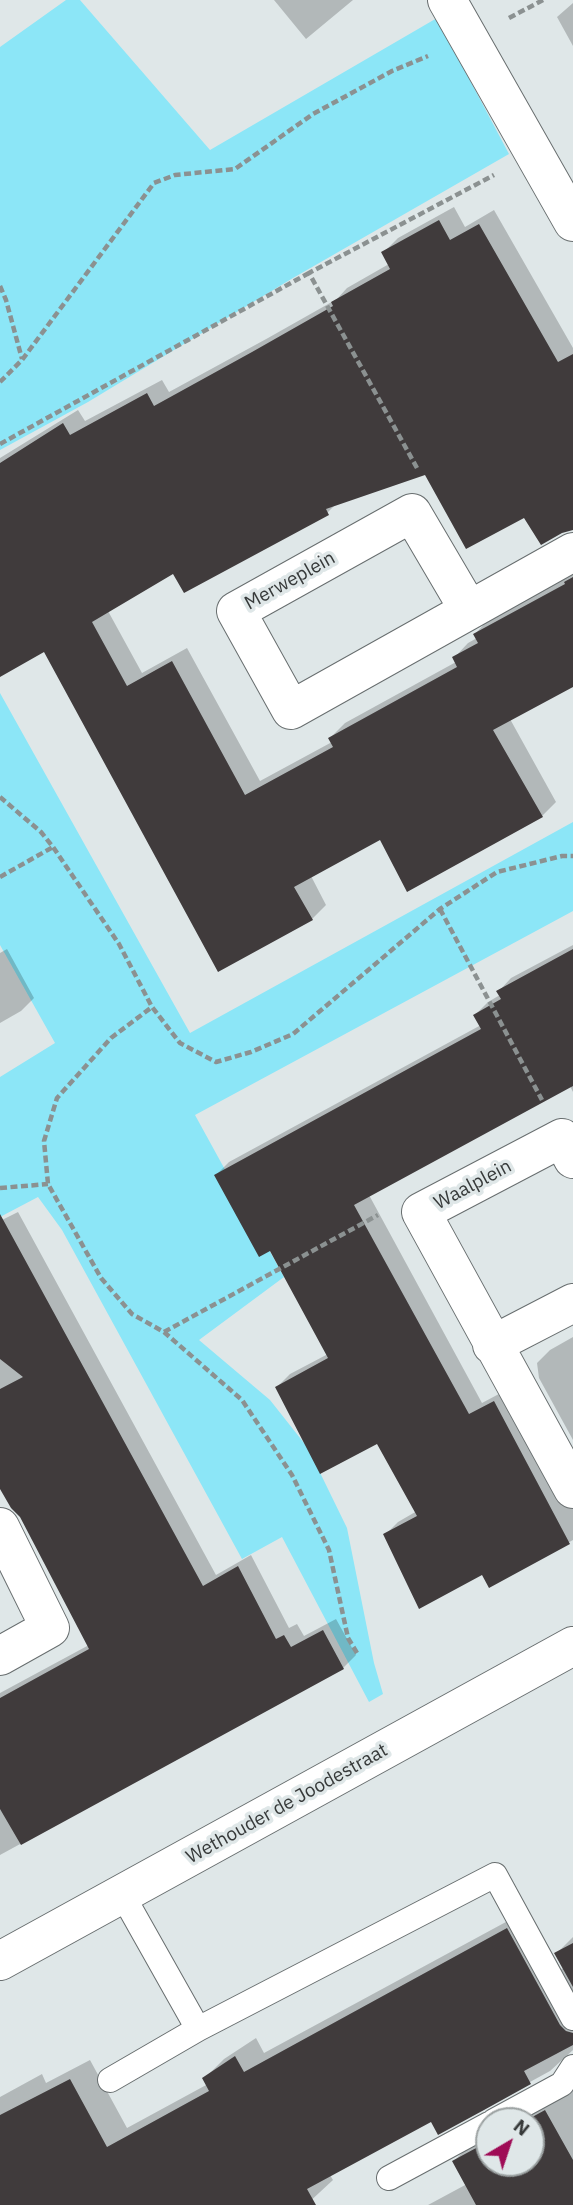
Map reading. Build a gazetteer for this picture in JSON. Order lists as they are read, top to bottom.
{
  "streets": {
    "street": ["Merweplein", "Waalplein", "Wethouder de Joodestraat"]
  },
  "north": "top right"
}
